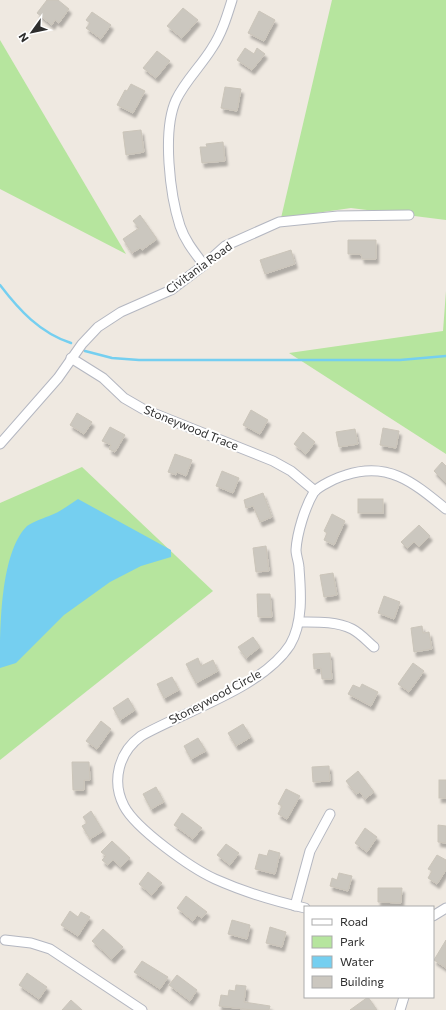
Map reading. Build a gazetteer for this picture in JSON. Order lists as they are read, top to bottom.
{
  "streets": {
    "street": ["Civitania Road", "Stoneywood Trace", "Stoneywood Circle"]
  },
  "crossings": [
    ["Civitania Road", "Stoneywood Trace"],
    ["Stoneywood Trace", "Stoneywood Circle"]
  ],
  "legend": [
    "Road",
    "Park",
    "Water",
    "Building"
  ],
  "north": "bottom left"
}
